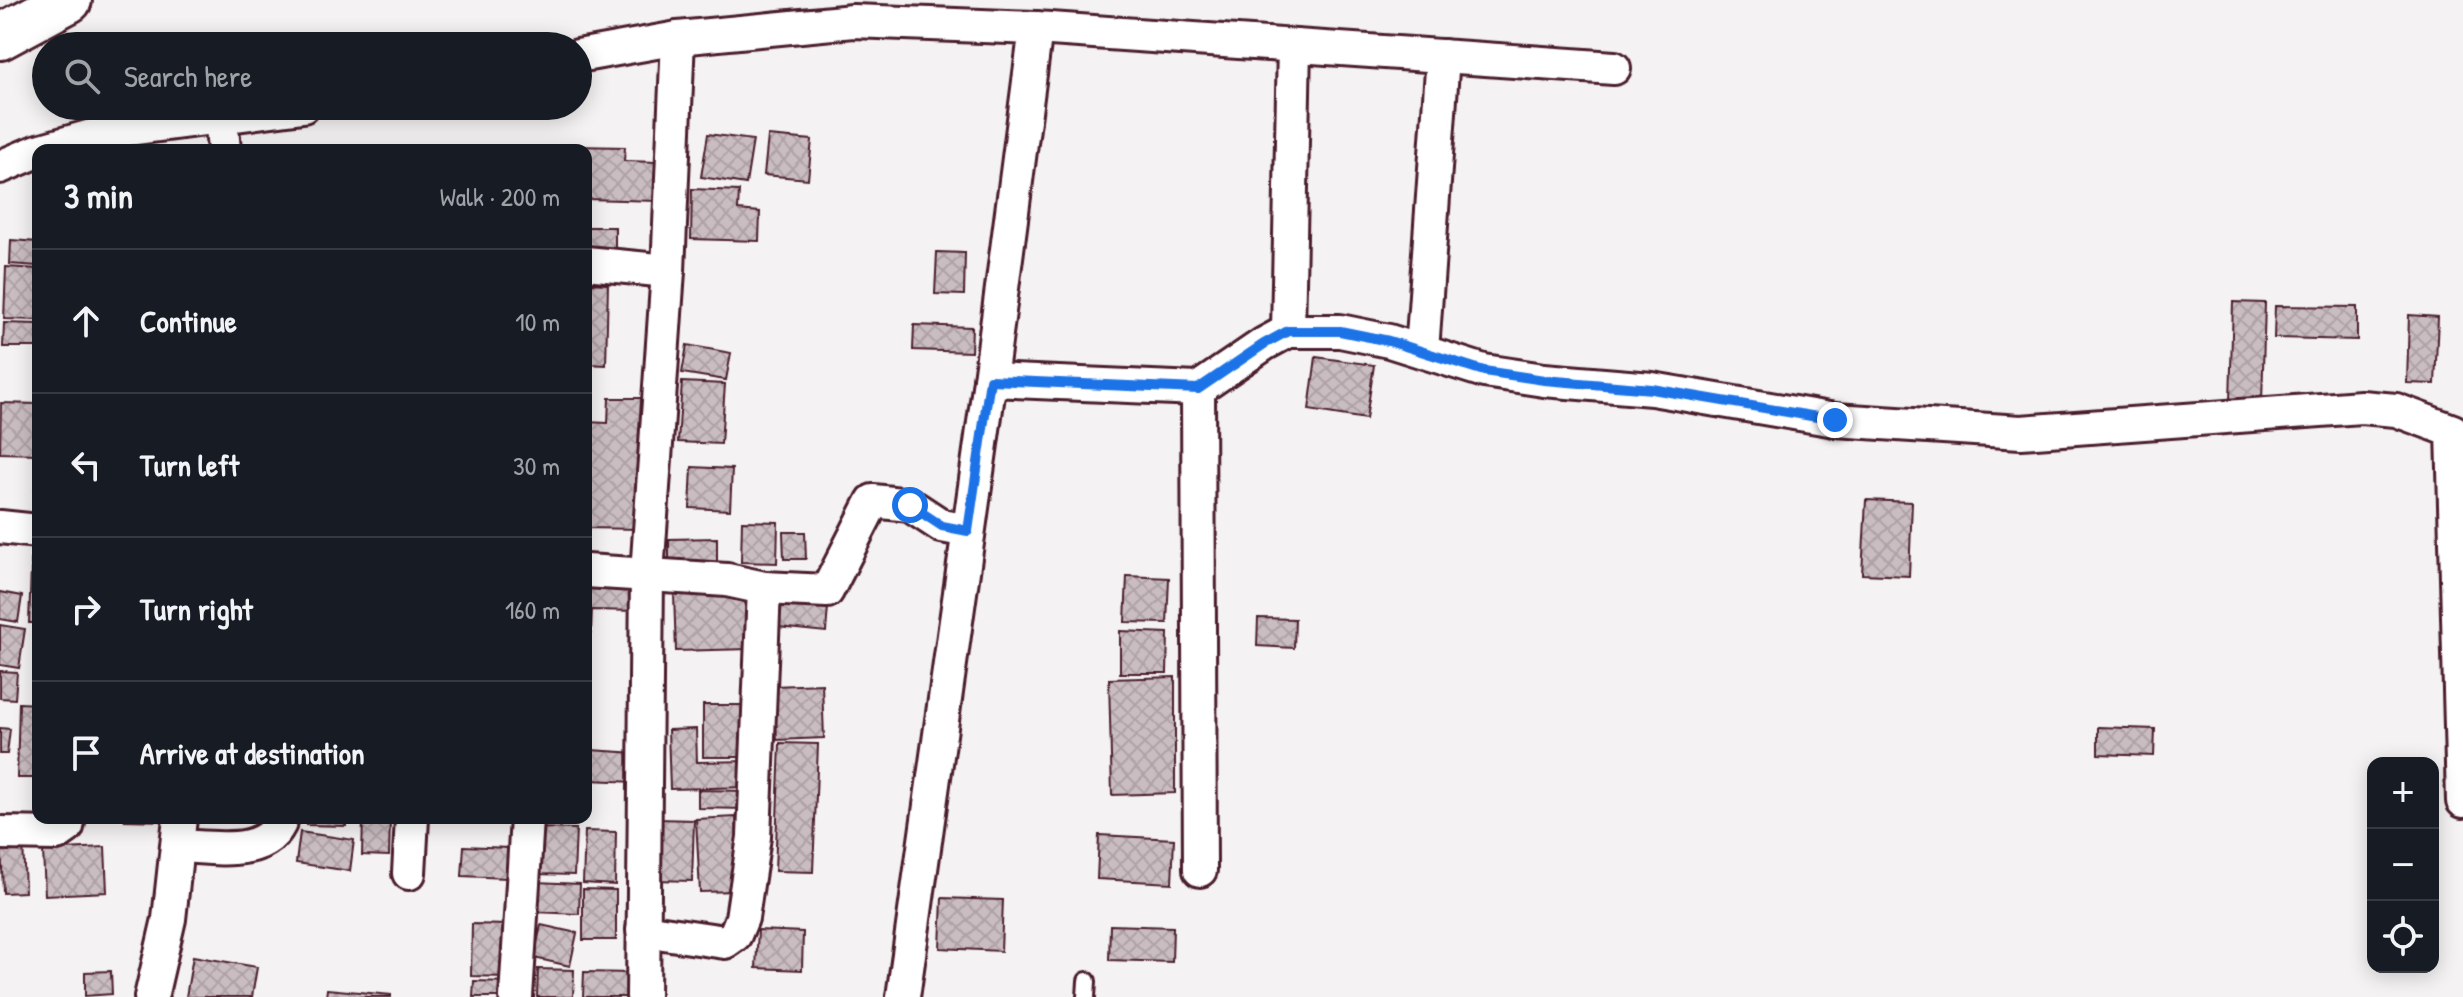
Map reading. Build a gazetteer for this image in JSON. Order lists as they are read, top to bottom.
{
  "page": {
    "search": "Search here",
    "heading": ["3 min", "Walk · 200 m"],
    "list": [
      ["Continue", "10 m"],
      ["Turn left", "30 m"],
      ["Turn right", "160 m"],
      "Arrive at destination"
    ],
    "map_buttons": ["+", "−"]
  }
}
